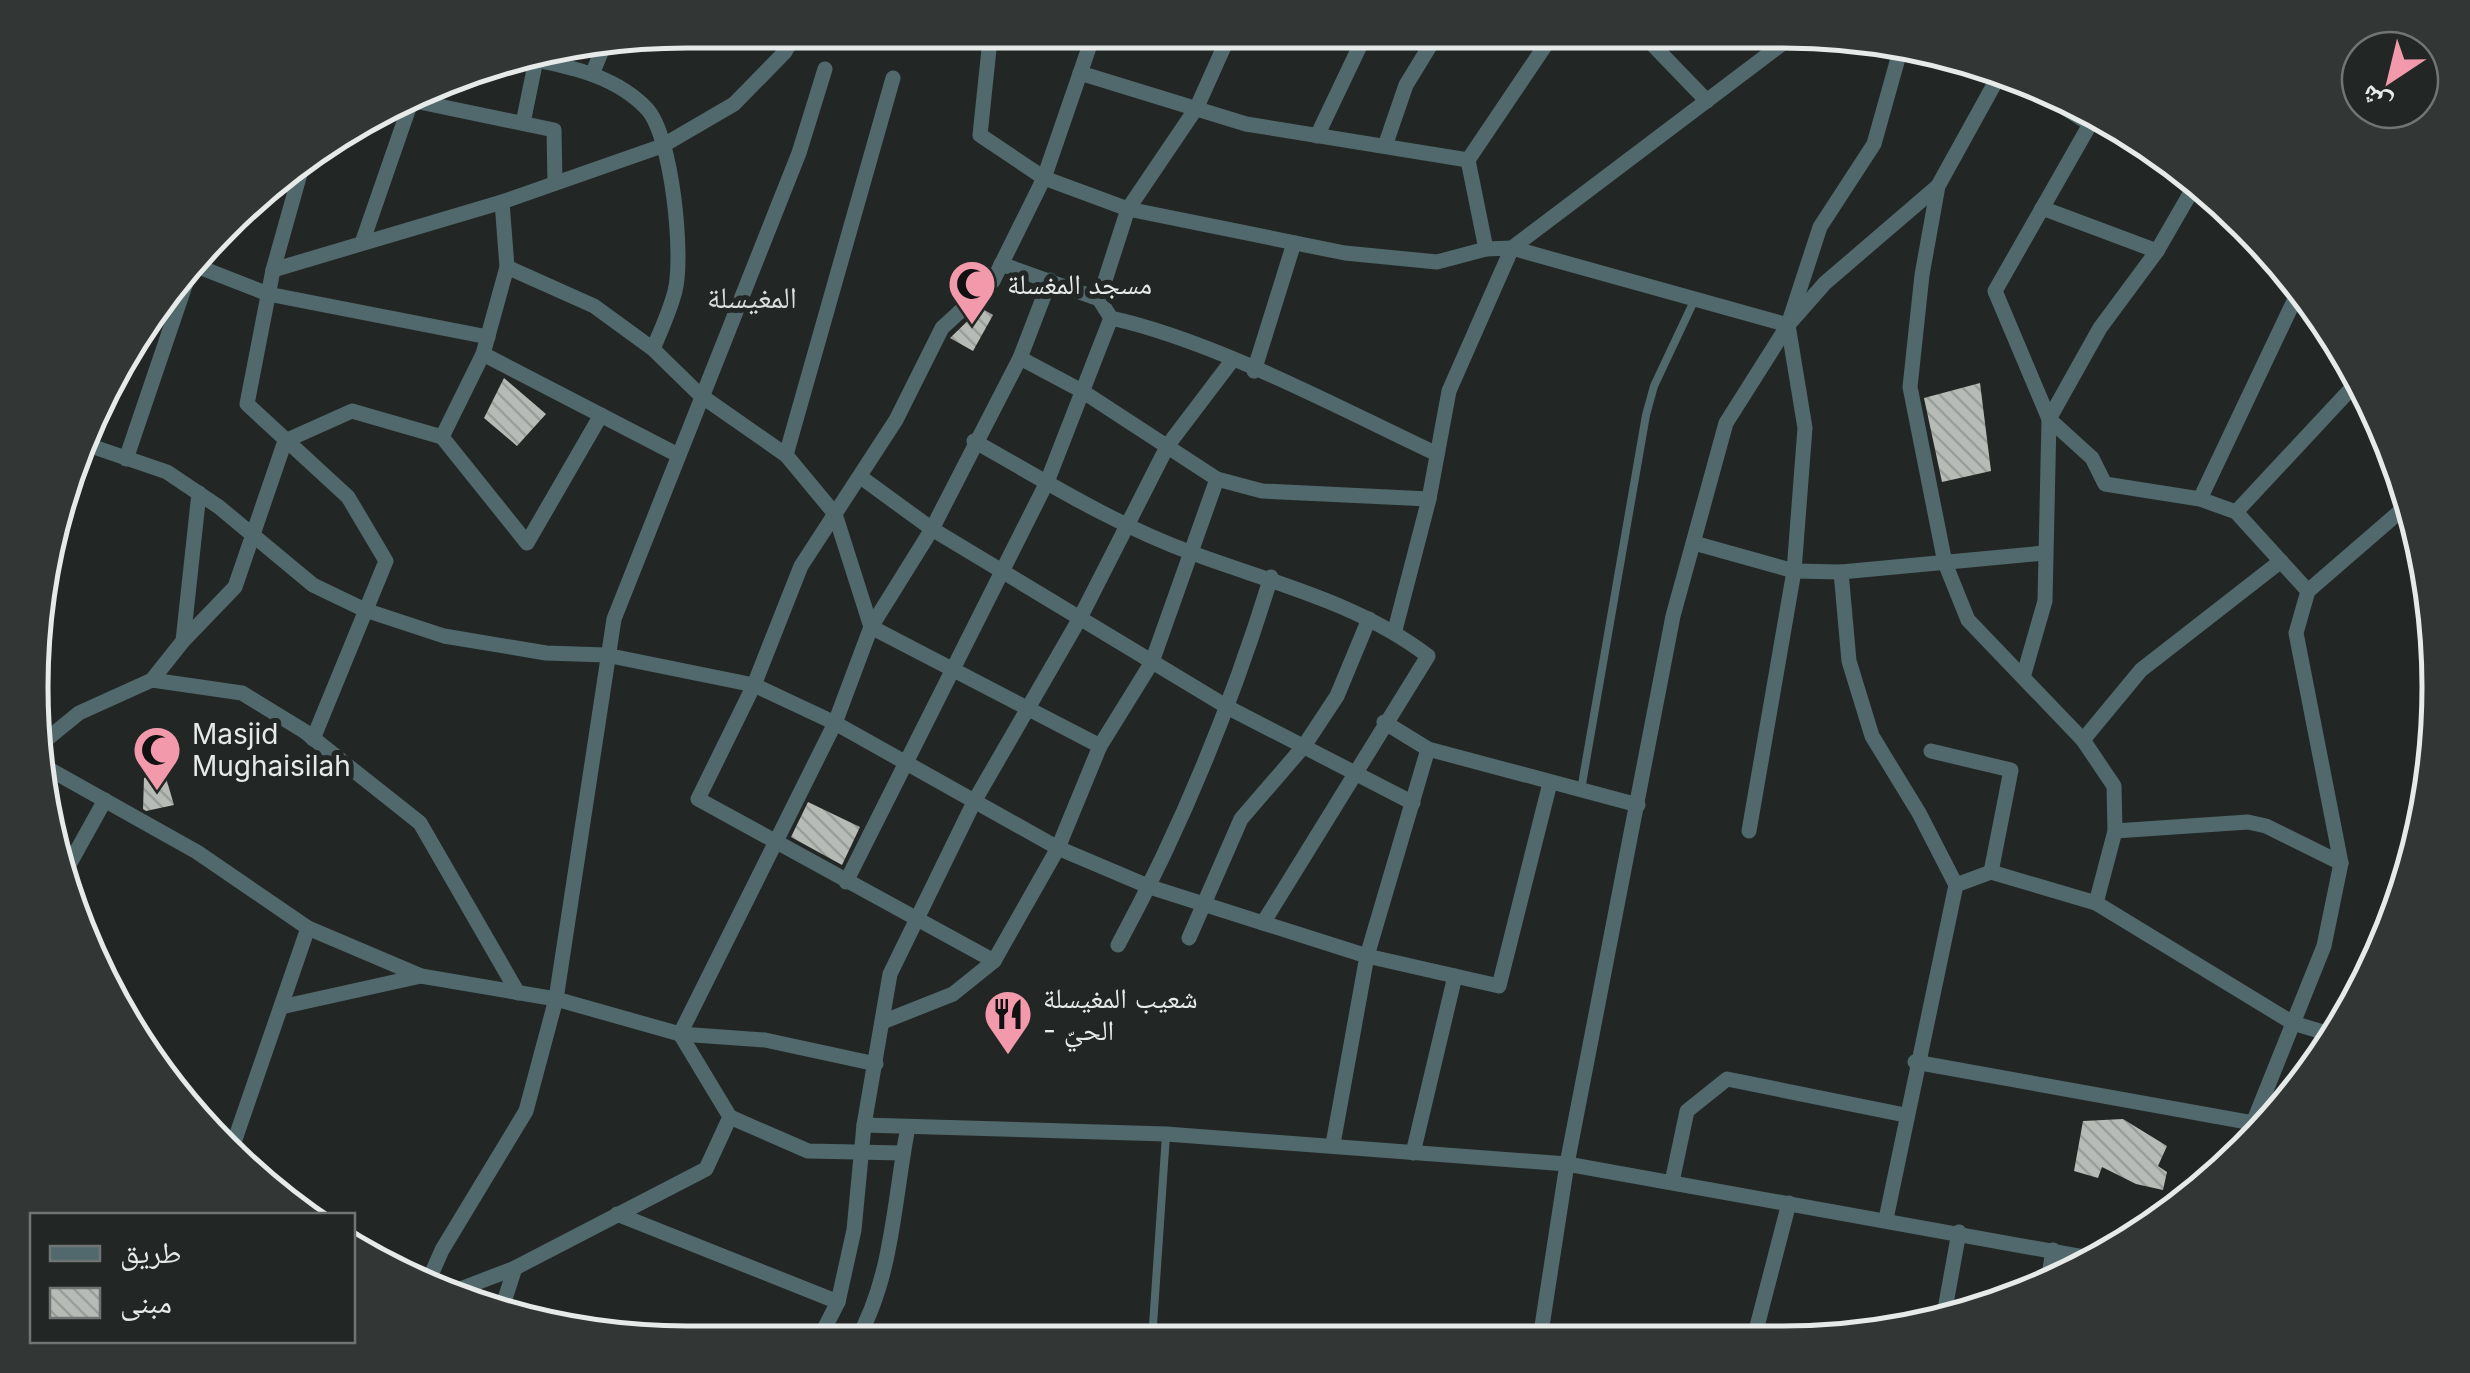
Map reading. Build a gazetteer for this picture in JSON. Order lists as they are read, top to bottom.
{
  "districts": ["المغيسلة"],
  "places": {
    "mosque": ["مسجد المغسلة", "Masjid Mughaisilah"],
    "restaurant": ["شعيب المغيسلة - الحيّ"]
  },
  "legend": ["طريق", "مبنى"],
  "north": "bottom left"
}
